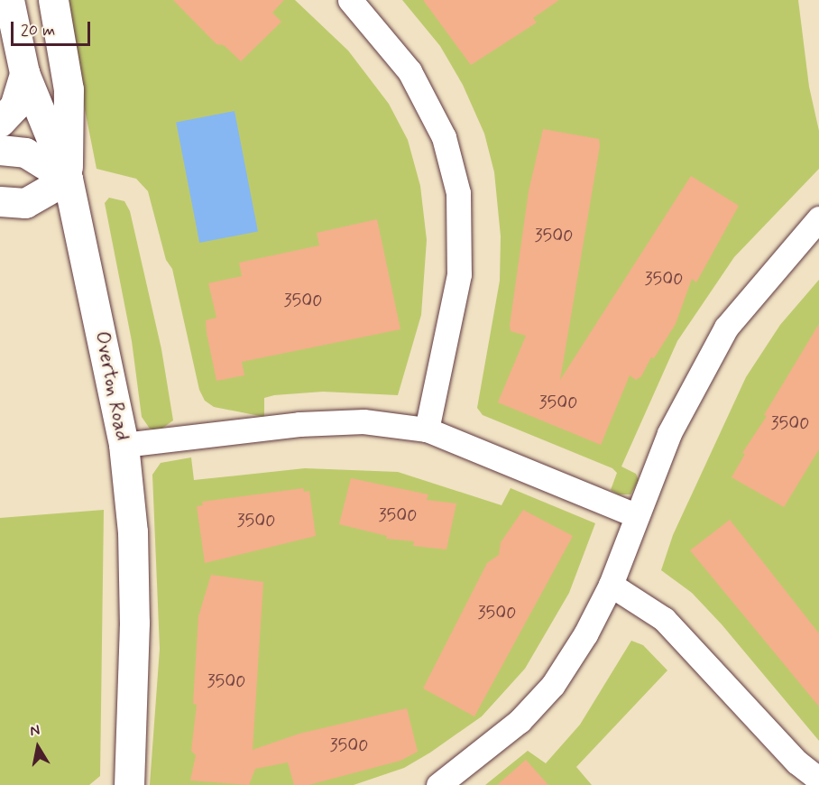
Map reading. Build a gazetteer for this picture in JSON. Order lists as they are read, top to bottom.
{
  "streets": {
    "street": ["Overton Road"]
  },
  "house_numbers": [
    "3500",
    "3500",
    "3500",
    "3500",
    "3500",
    "3500",
    "3500",
    "3500",
    "3500",
    "3500"
  ],
  "scale_bar": "20 m",
  "north": "top"
}
